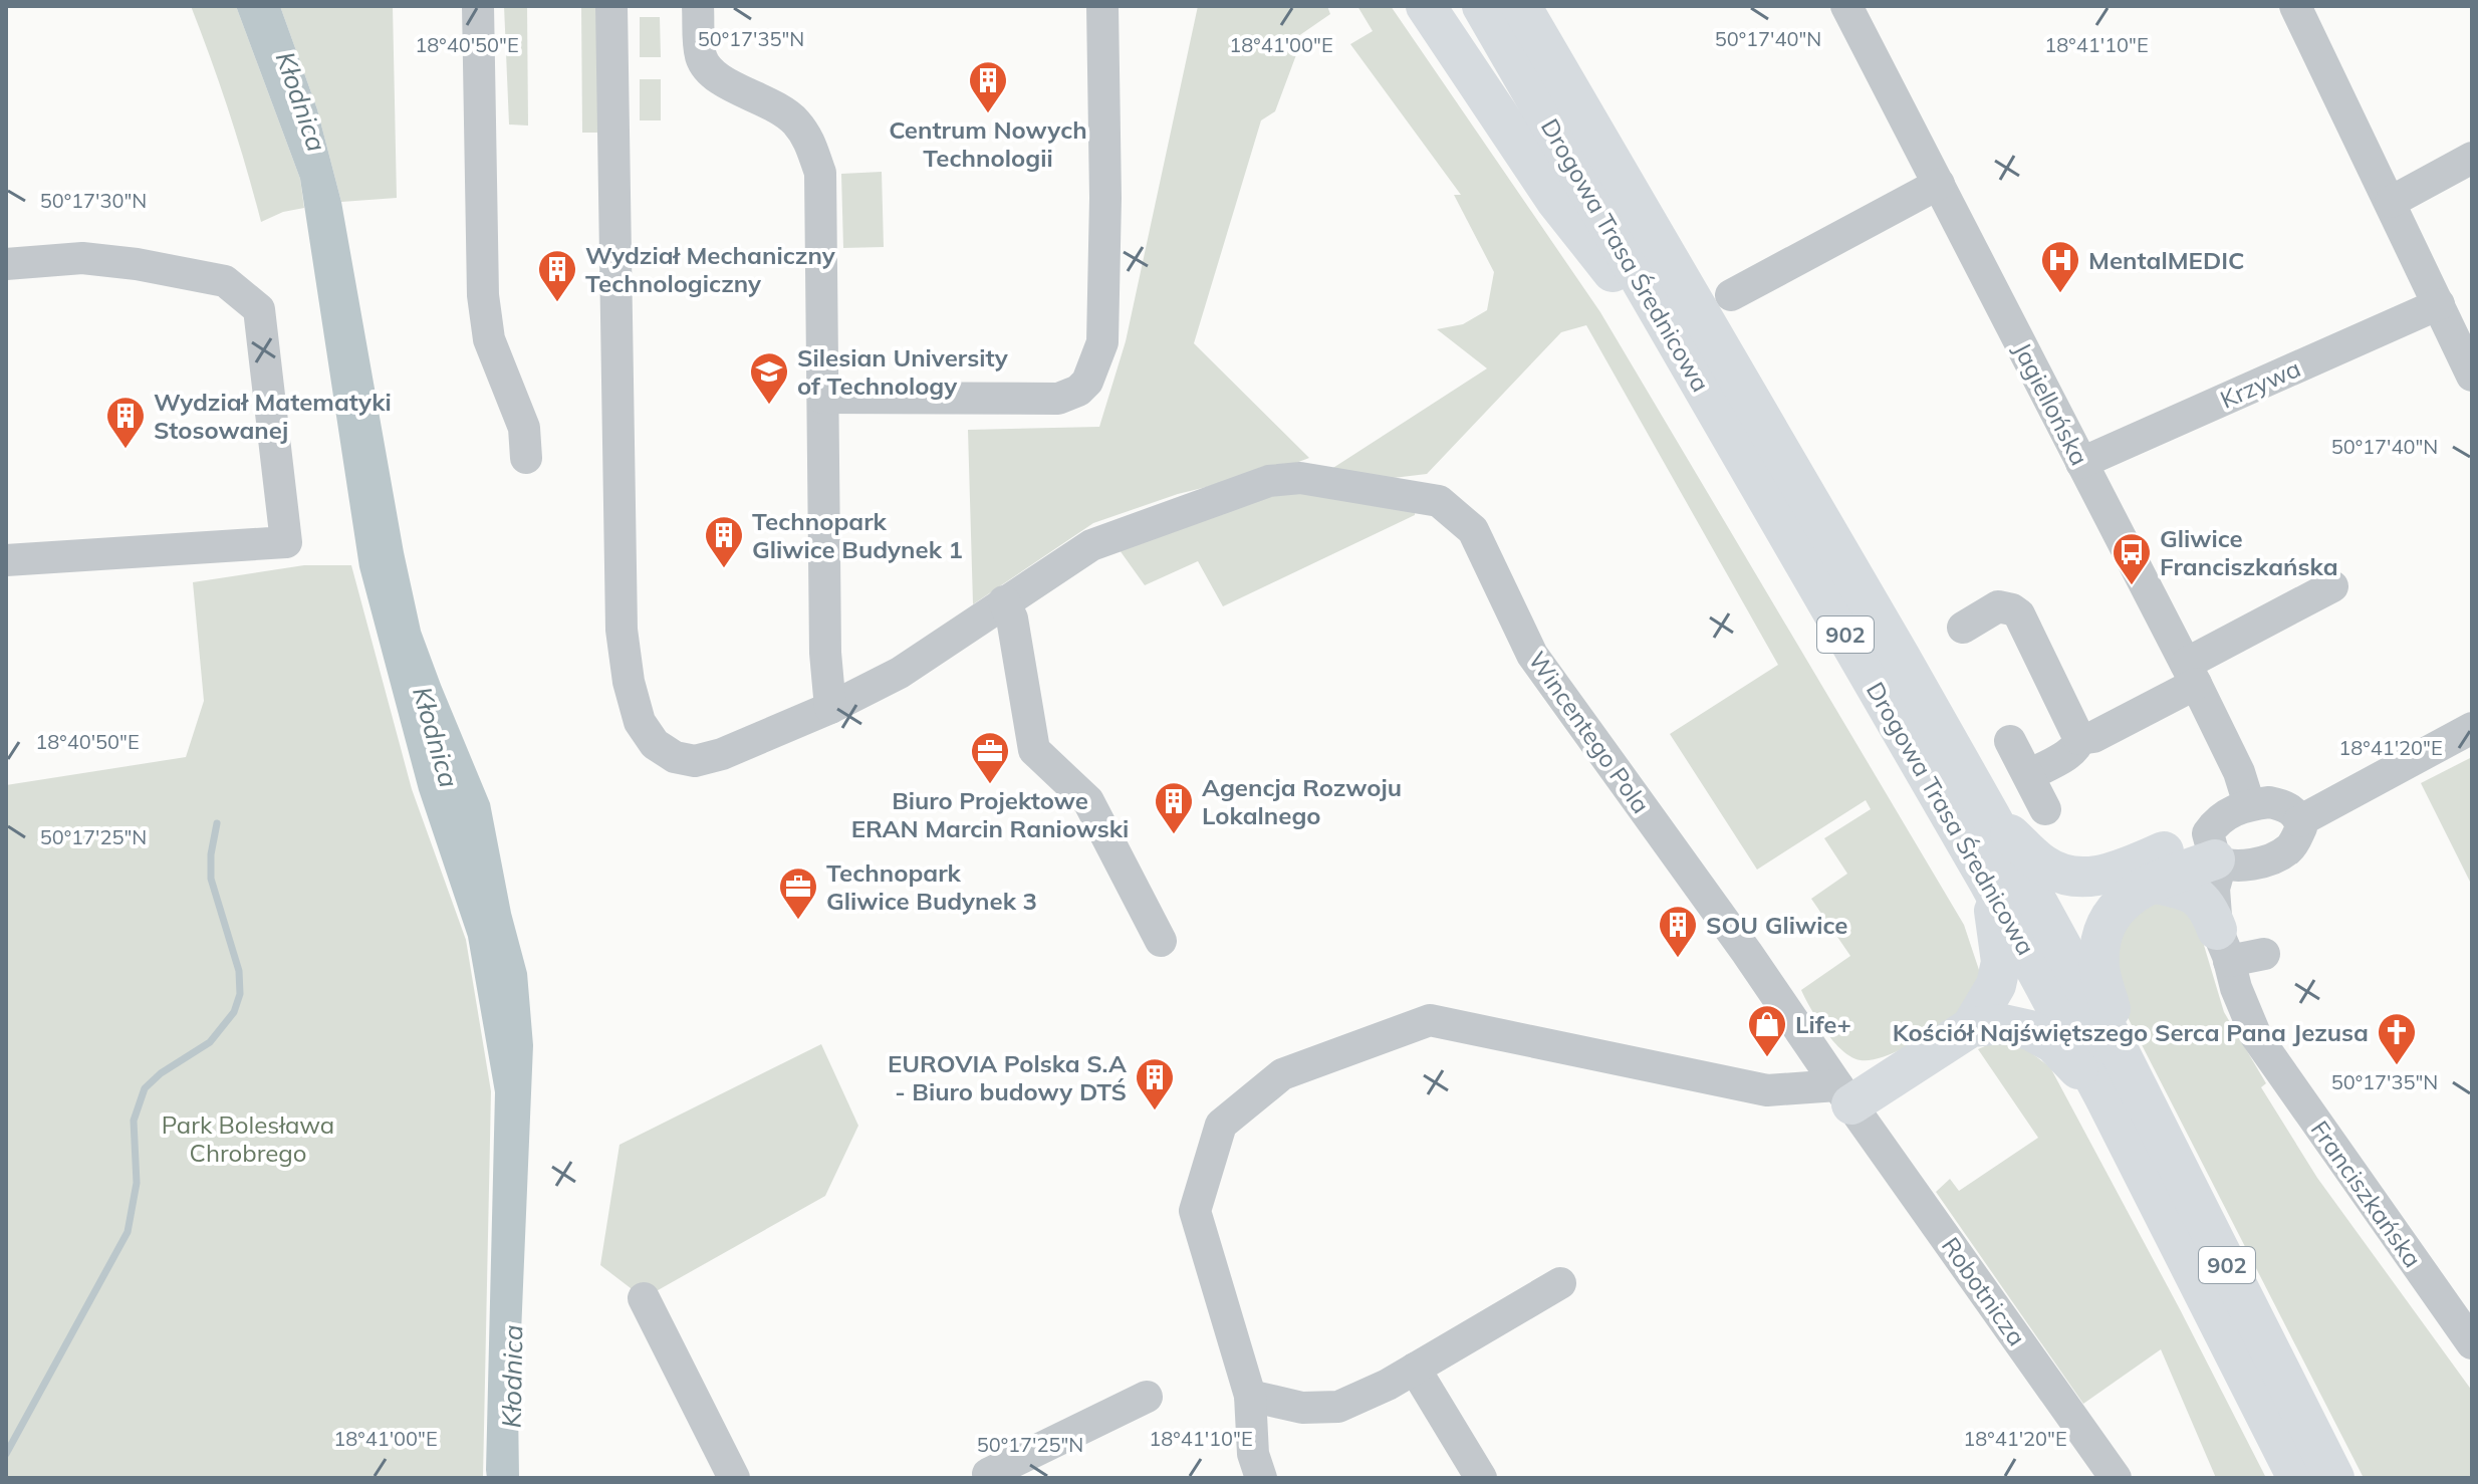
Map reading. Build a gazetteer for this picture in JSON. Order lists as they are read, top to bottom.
{
  "streets": {
    "main road": ["Drogowa Trasa Średnicowa", "902"],
    "street": [
      "Krzywa",
      "Jagiellońska",
      "Wincentego Pola",
      "Franciszkańska",
      "Robotnicza"
    ]
  },
  "crossings": [
    ["Krzywa", "Jagiellońska"],
    ["Wincentego Pola", "Robotnicza"]
  ],
  "water": ["Kłodnica"],
  "parks": ["Park Bolesława Chrobrego"],
  "places": {
    "building": [
      "Centrum Nowych Technologii",
      "Wydział Mechaniczny Technologiczny",
      "Wydział Matematyki Stosowanej",
      "Technopark Gliwice Budynek 1",
      "Agencja Rozwoju Lokalnego",
      "SOU Gliwice",
      "EUROVIA Polska S.A - Biuro budowy DTŚ"
    ],
    "hospital": ["MentalMEDIC"],
    "school or university": ["Silesian University of Technology"],
    "bus stop": ["Gliwice Franciszkańska"],
    "office": ["Biuro Projektowe ERAN Marcin Raniowski", "Technopark Gliwice Budynek 3"],
    "shop": ["Life+"],
    "church": ["Kościół Najświętszego Serca Pana Jezusa"]
  },
  "coordinates": [
    "50°17'35\"N",
    "50°17'40\"N",
    "18°40'50\"E",
    "18°41'00\"E",
    "18°41'10\"E",
    "50°17'30\"N",
    "18°41'20\"E",
    "50°17'25\"N"
  ]
}
